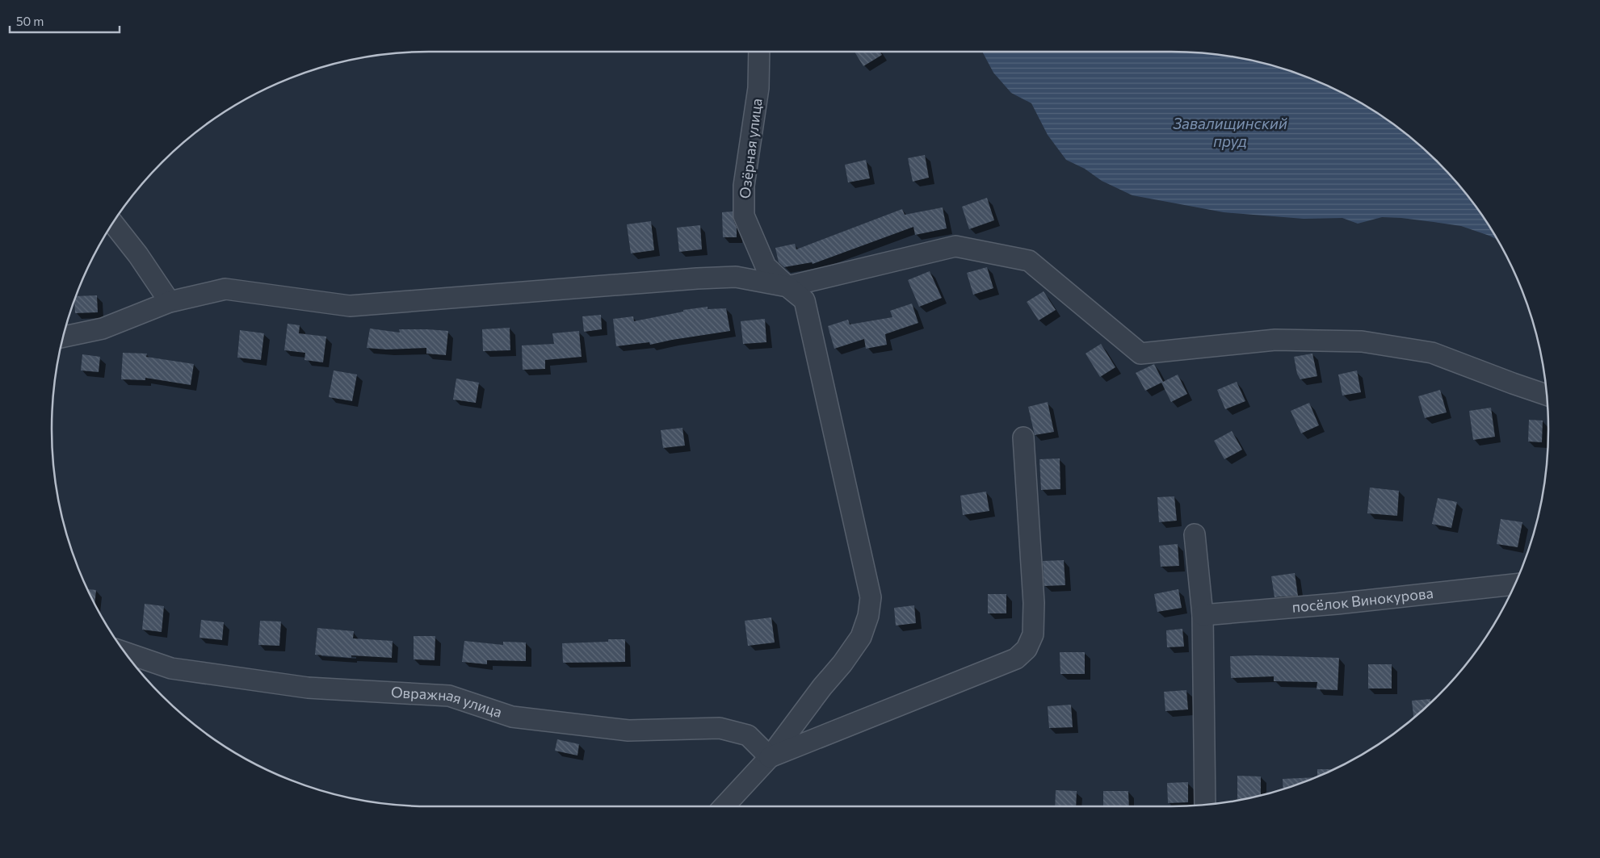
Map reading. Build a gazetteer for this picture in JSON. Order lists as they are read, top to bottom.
{
  "streets": {
    "street": ["Озёрная улица", "посёлок Винокурова", "Овражная улица"]
  },
  "crossings": [
    ["Озёрная улица", "Овражная улица"]
  ],
  "water": ["Завалищинский пруд"],
  "scale_bar": "50 m"
}
